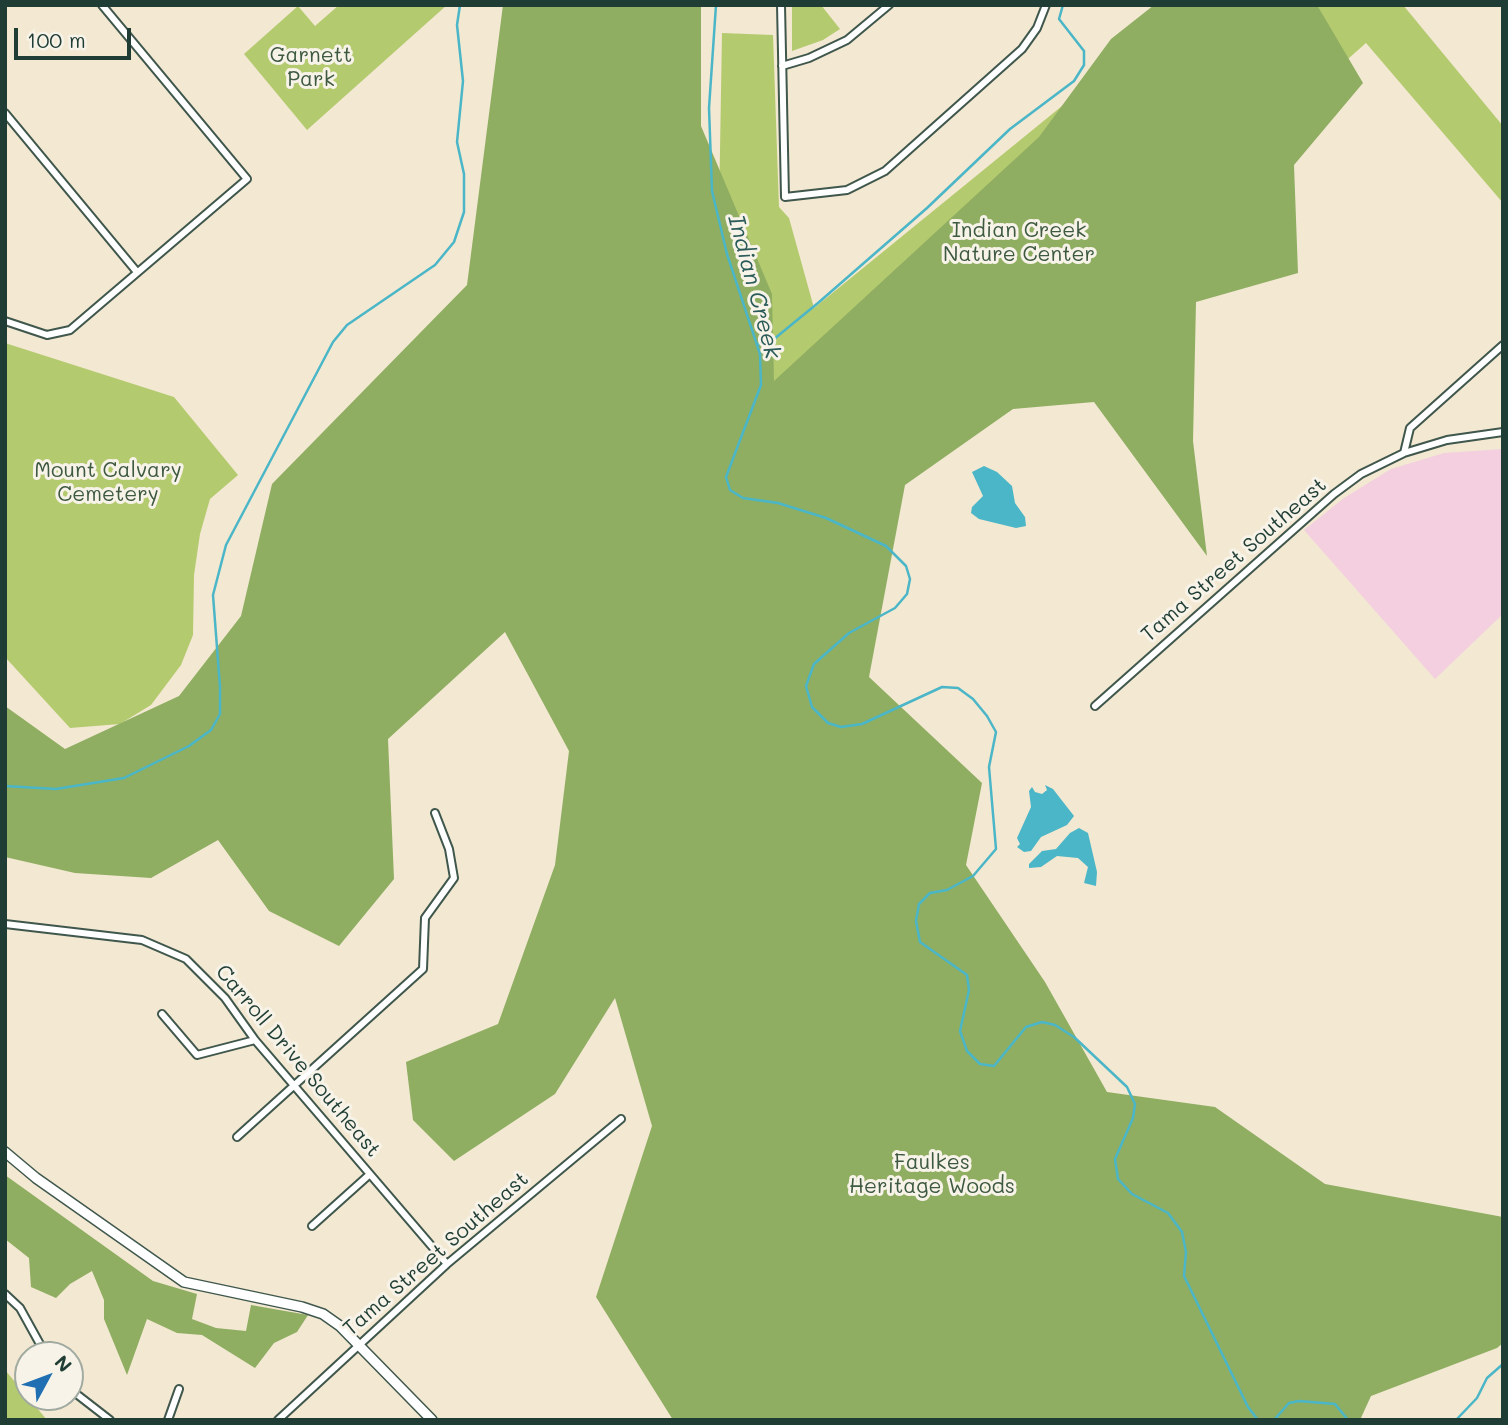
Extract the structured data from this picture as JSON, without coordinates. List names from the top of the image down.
{
  "streets": {
    "street": ["Tama Street Southeast", "Carroll Drive Southeast"]
  },
  "crossings": [
    ["Tama Street Southeast", "Carroll Drive Southeast"]
  ],
  "water": ["Indian Creek"],
  "parks": [
    "Garnett Park",
    "Indian Creek Nature Center",
    "Mount Calvary Cemetery",
    "Faulkes Heritage Woods"
  ],
  "scale_bar": "100 m",
  "north": "top right"
}
